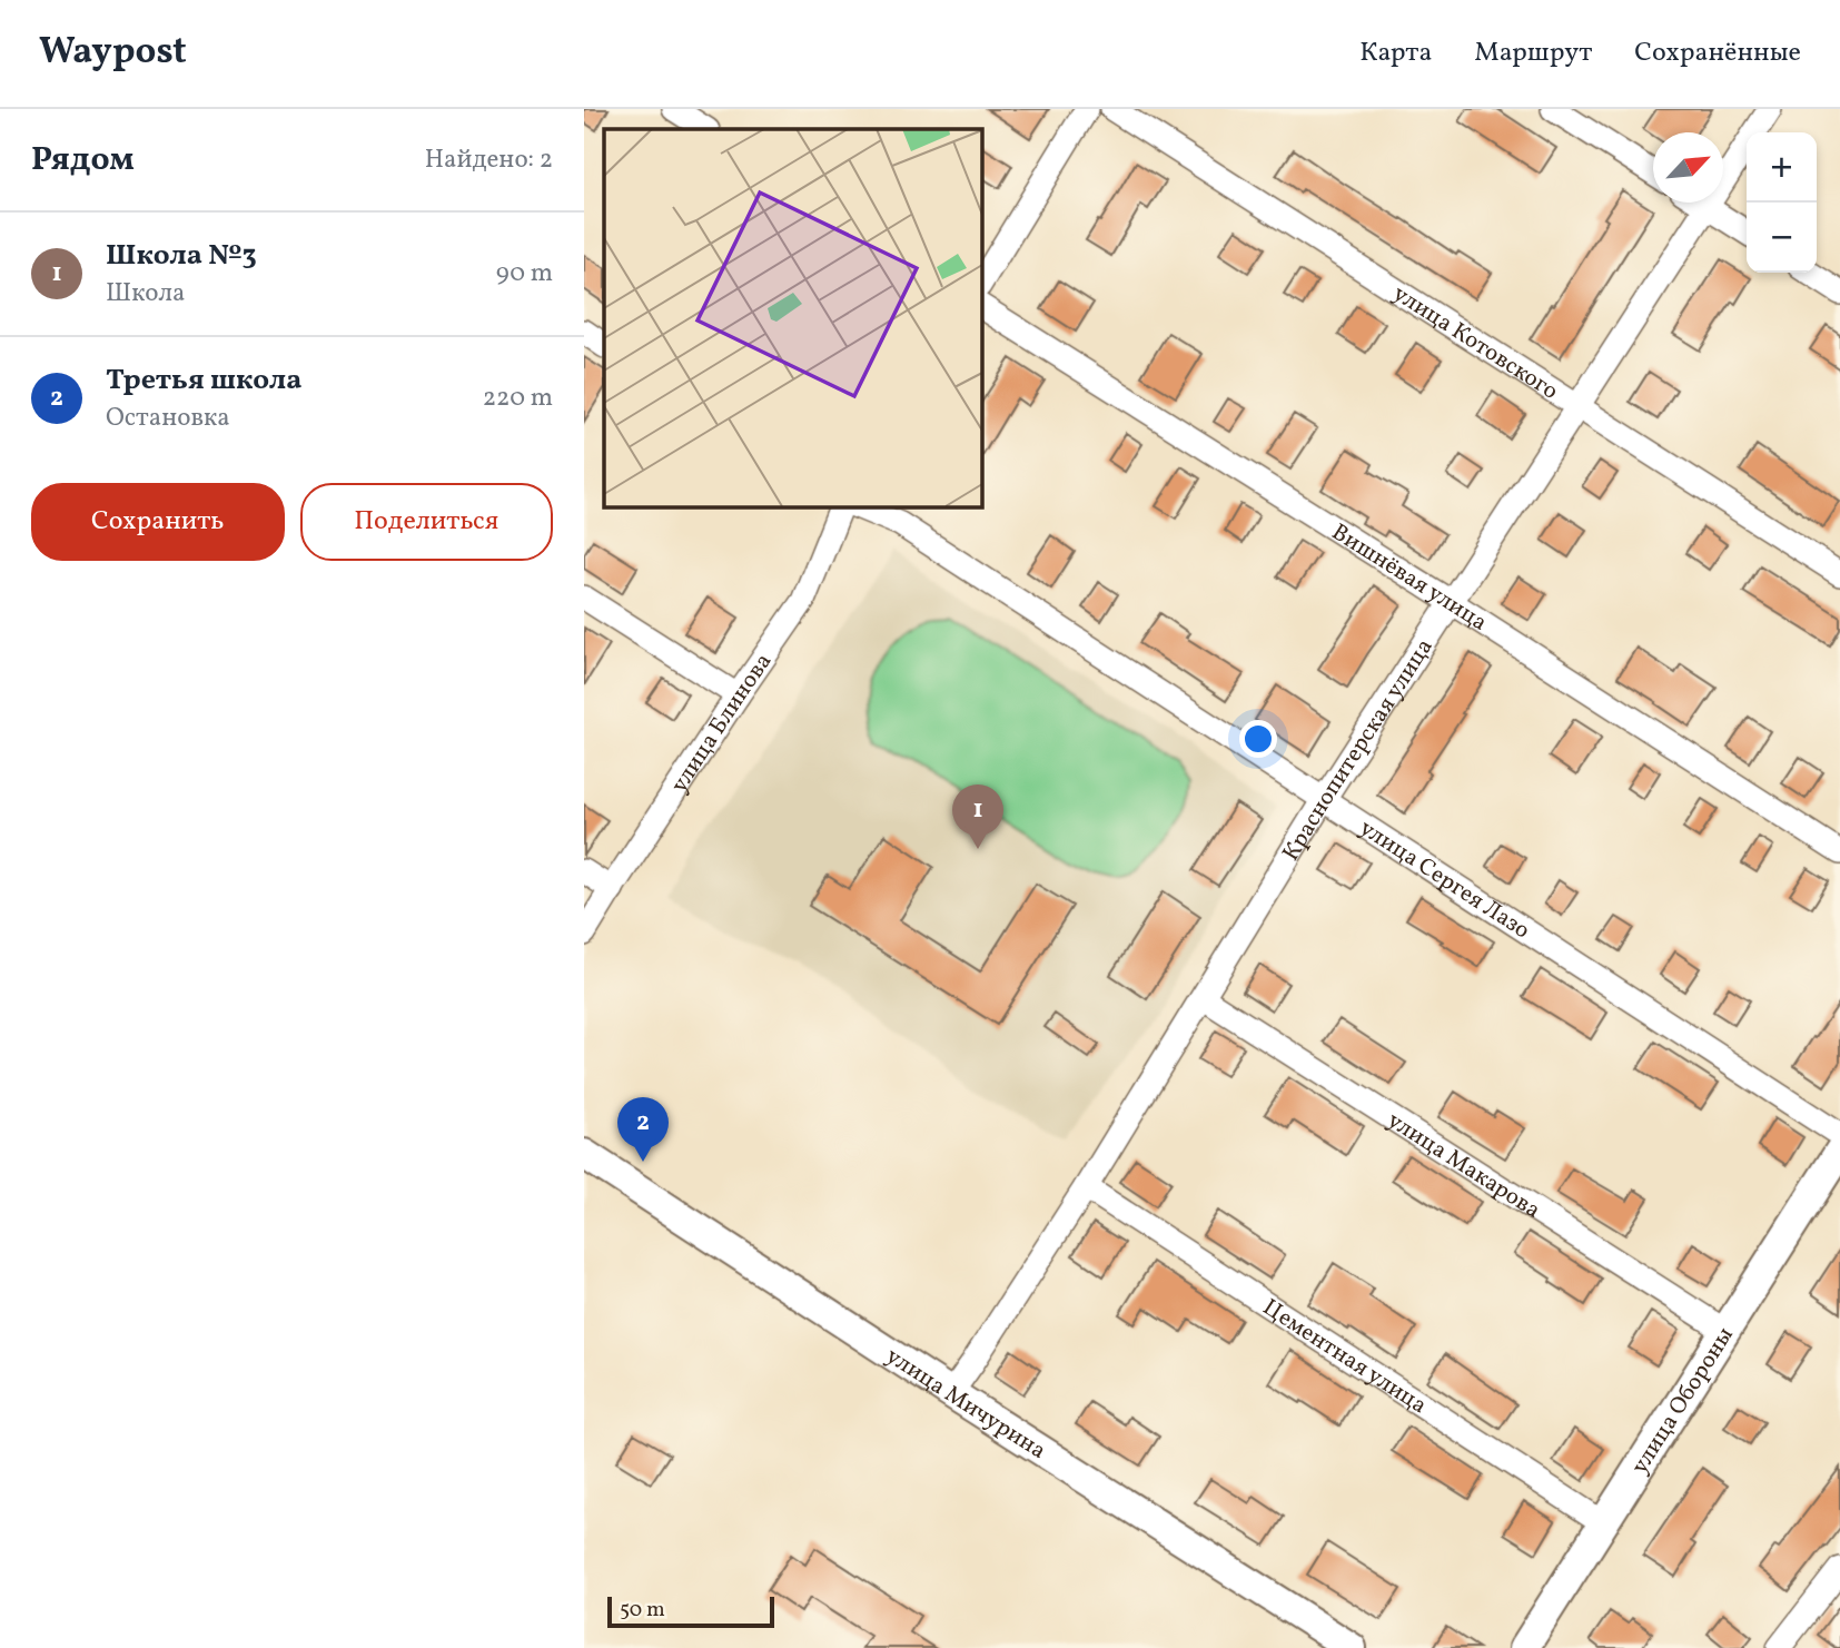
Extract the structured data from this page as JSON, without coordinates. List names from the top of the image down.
{
  "streets": {
    "street": [
      "улица Котовского",
      "Вишнёвая улица",
      "улица Блинова",
      "Краснопитерская улица",
      "улица Сергея Лазо",
      "улица Макарова",
      "Цементная улица",
      "улица Обороны",
      "улица Мичурина"
    ]
  },
  "crossings": [
    ["улица Котовского", "Краснопитерская улица"],
    ["Вишнёвая улица", "Краснопитерская улица"],
    ["Краснопитерская улица", "улица Сергея Лазо"],
    ["Краснопитерская улица", "улица Макарова"],
    ["Краснопитерская улица", "Цементная улица"],
    ["Краснопитерская улица", "улица Мичурина"],
    ["улица Макарова", "улица Обороны"],
    ["Цементная улица", "улица Обороны"]
  ],
  "scale_bar": "50 m",
  "north": "top right",
  "page": {
    "header": "Waypost",
    "nav": ["Карта", "Маршрут", "Сохранённые"],
    "heading": ["Рядом", "Найдено: 2"],
    "map_buttons": ["+", "−"],
    "list": [
      {
        "mark": "1",
        "name": "Школа №3",
        "note": "Школа",
        "value": "90 m"
      },
      {
        "mark": "2",
        "name": "Третья школа",
        "note": "Остановка",
        "value": "220 m"
      }
    ],
    "buttons": ["Сохранить", "Поделиться"],
    "pins": ["1", "2"],
    "scale": "50 m"
  }
}
